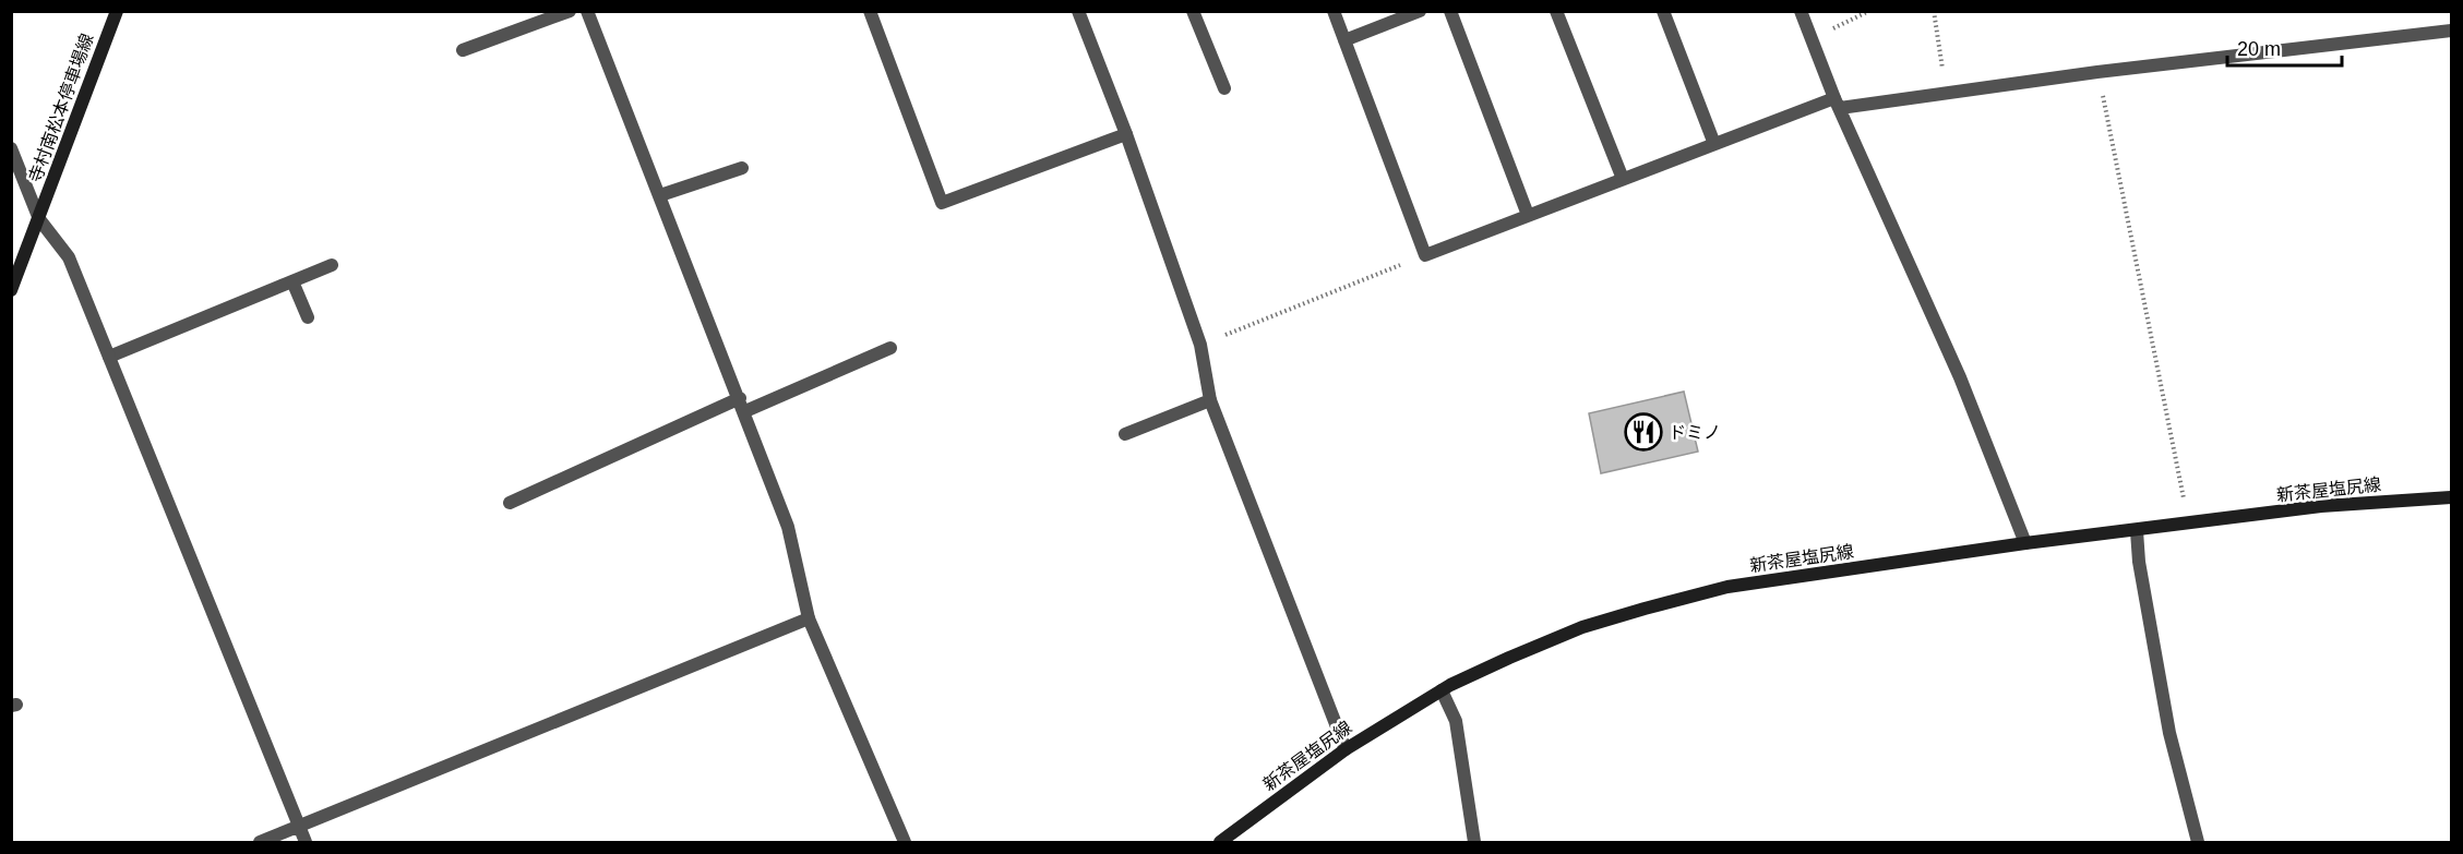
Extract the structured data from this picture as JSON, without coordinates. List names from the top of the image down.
{
  "streets": {
    "main road": ["寺村南松本停車場線", "新茶屋塩尻線"]
  },
  "places": {
    "restaurant": ["ドミノ"]
  },
  "scale_bar": "20 m"
}
